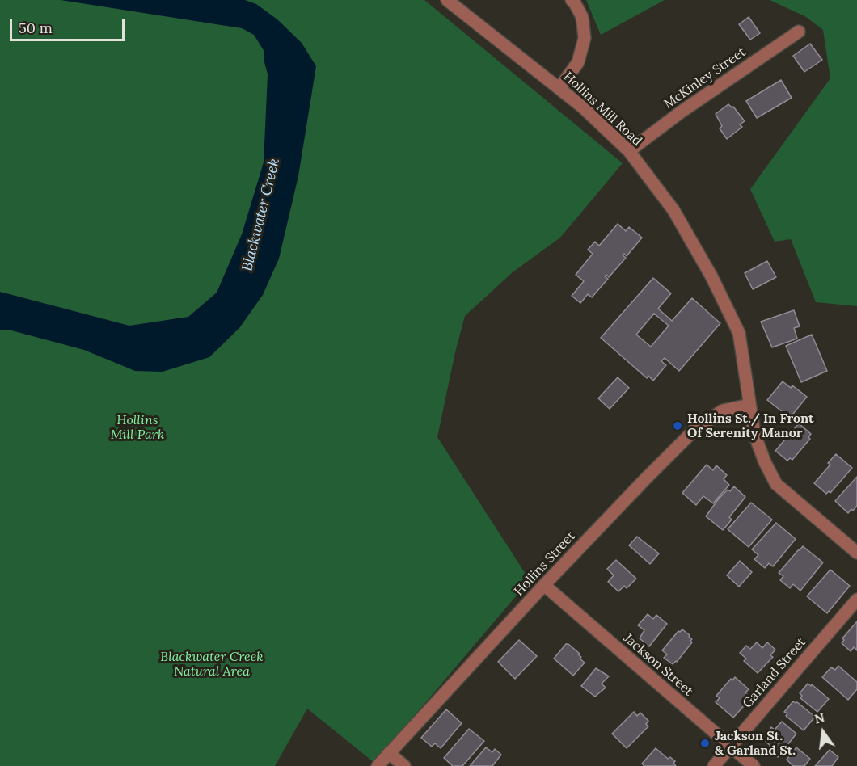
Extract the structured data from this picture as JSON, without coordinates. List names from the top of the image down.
{
  "streets": {
    "street": [
      "McKinley Street",
      "Hollins Mill Road",
      "Hollins Street",
      "Jackson Street",
      "Garland Street"
    ]
  },
  "crossings": [
    ["McKinley Street", "Hollins Mill Road"],
    ["Hollins Mill Road", "Hollins Street"],
    ["Hollins Street", "Jackson Street"],
    ["Jackson Street", "Garland Street"]
  ],
  "water": ["Blackwater Creek"],
  "parks": ["Hollins Mill Park", "Blackwater Creek Natural Area"],
  "places": ["Hollins St./ In Front Of Serenity Manor", "Jackson St. & Garland St."],
  "scale_bar": "50 m",
  "north": "top"
}
